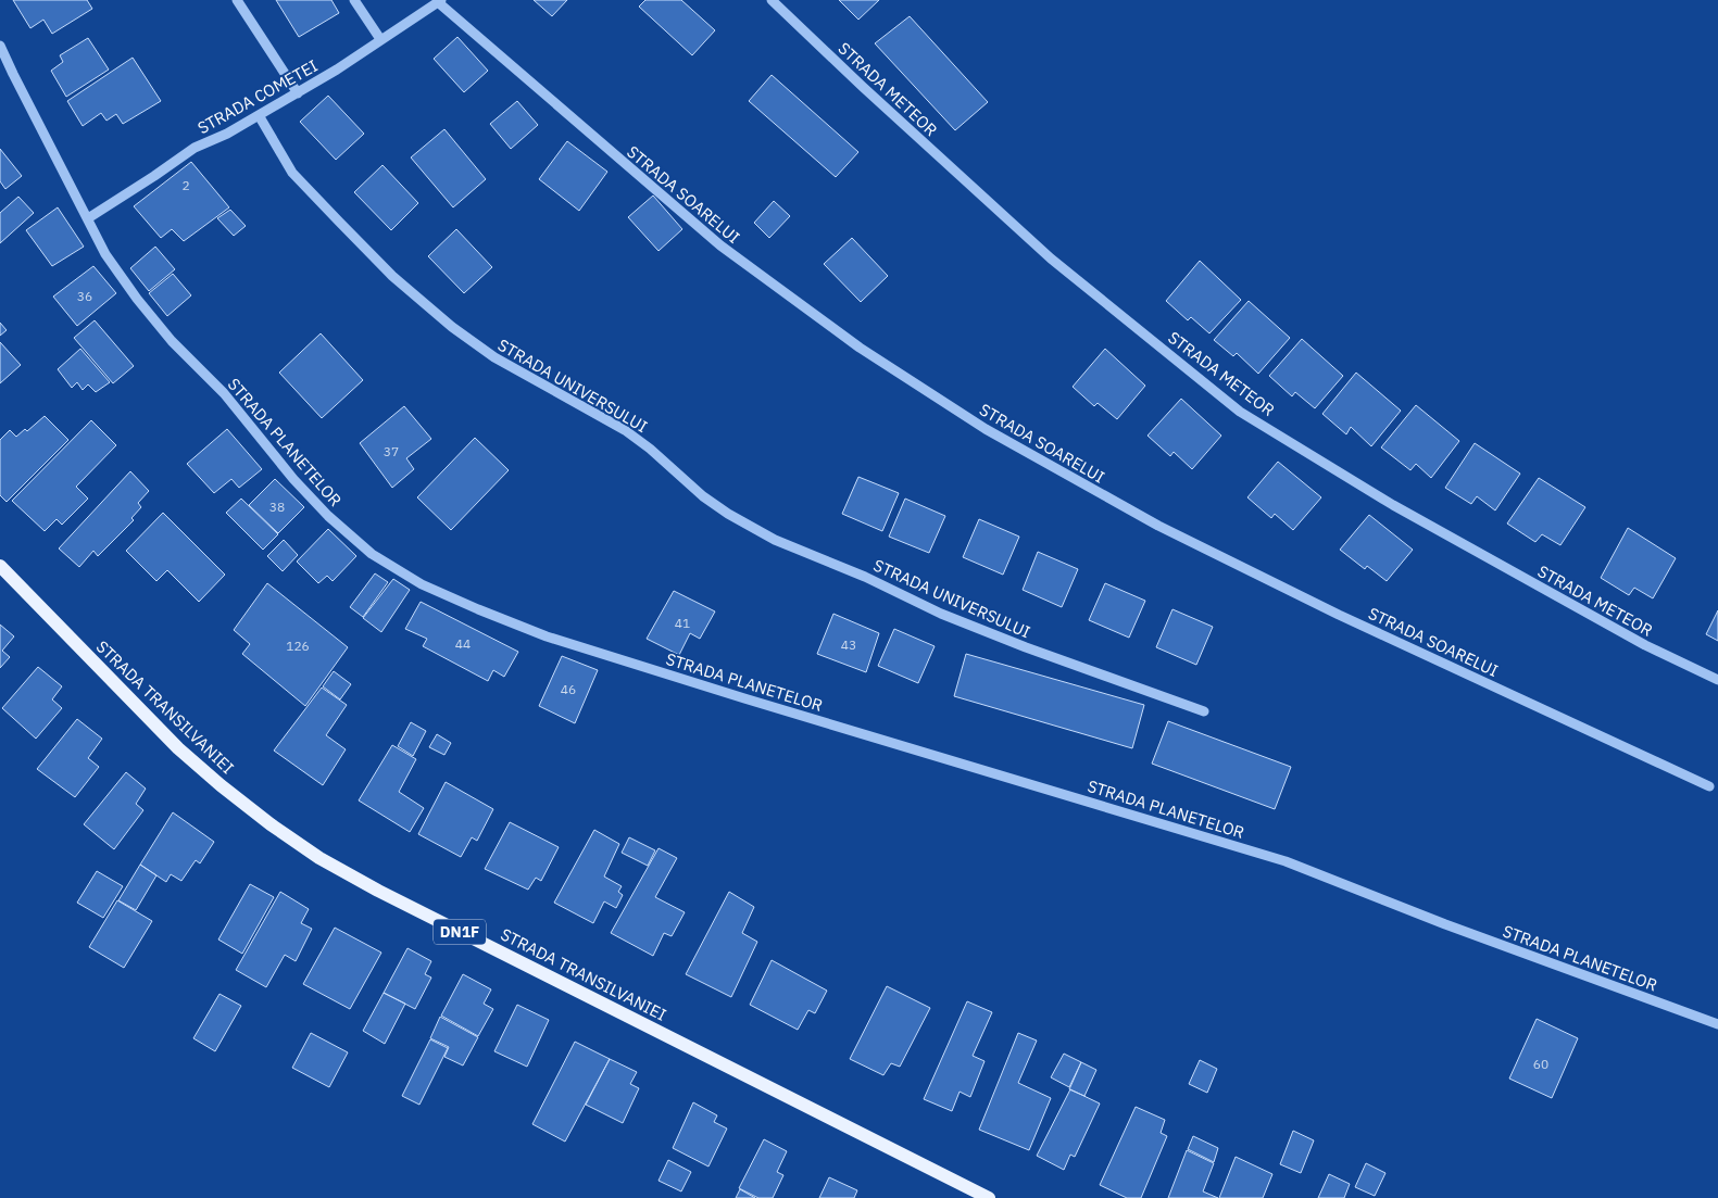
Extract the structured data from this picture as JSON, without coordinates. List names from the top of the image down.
{
  "streets": {
    "main road": ["STRADA TRANSILVANIEI", "DN1F"],
    "street": [
      "STRADA METEOR",
      "STRADA COMETEI",
      "STRADA SOARELUI",
      "STRADA UNIVERSULUI",
      "STRADA PLANETELOR"
    ]
  },
  "crossings": [
    ["STRADA COMETEI", "STRADA SOARELUI"],
    ["STRADA COMETEI", "STRADA UNIVERSULUI"],
    ["STRADA COMETEI", "STRADA PLANETELOR"]
  ],
  "house_numbers": [
    "2",
    "36",
    "37",
    "38",
    "41",
    "44",
    "43",
    "126",
    "46",
    "60"
  ]
}
